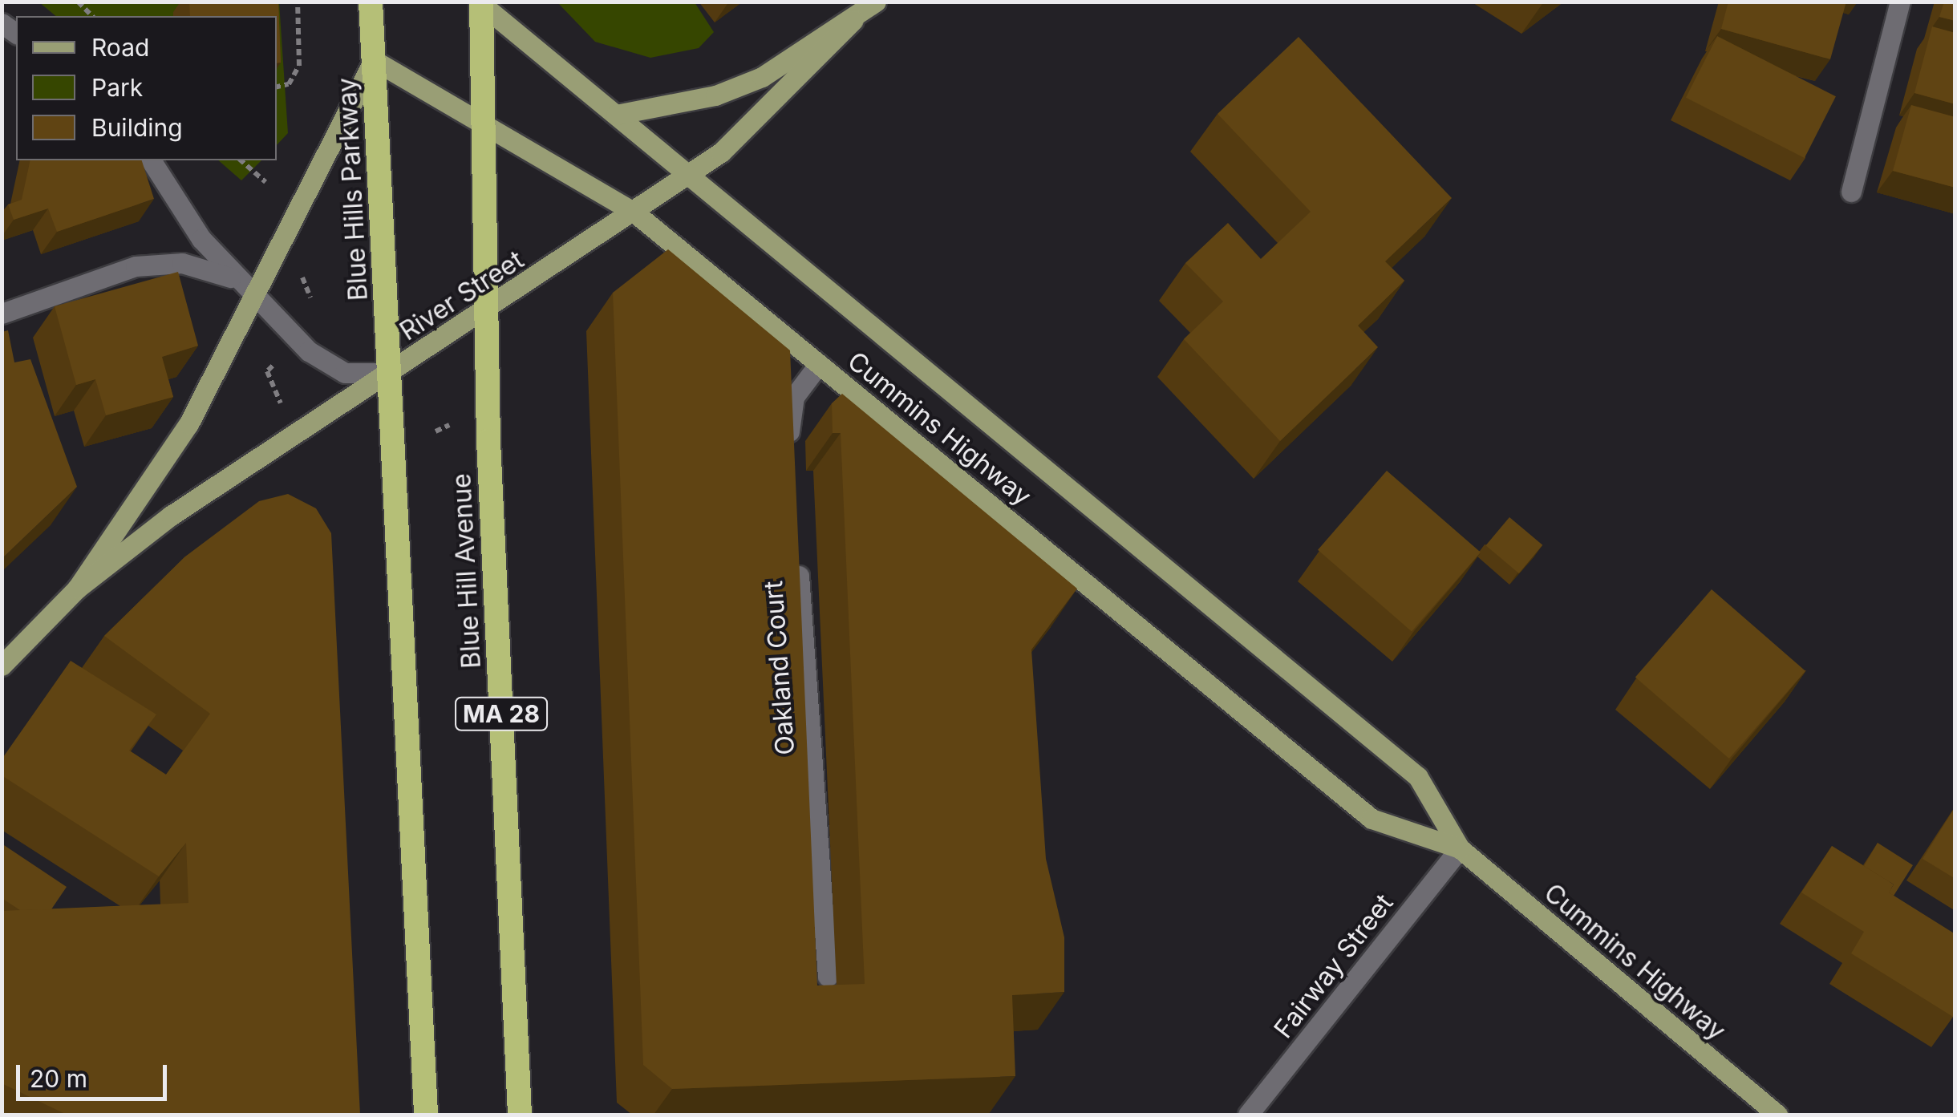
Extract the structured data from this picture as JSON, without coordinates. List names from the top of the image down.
{
  "streets": {
    "highway": ["Blue Hills Parkway", "Blue Hill Avenue", "MA 28"],
    "main road": ["River Street", "Cummins Highway"],
    "street": ["Oakland Court", "Fairway Street"]
  },
  "crossings": [
    ["Blue Hills Parkway", "River Street"],
    ["Blue Hills Parkway", "Cummins Highway"],
    ["River Street", "Cummins Highway"],
    ["River Street", "Blue Hill Avenue"],
    ["River Street", "MA 28"],
    ["Cummins Highway", "MA 28"],
    ["Cummins Highway", "Fairway Street"],
    ["Blue Hill Avenue", "MA 28"]
  ],
  "legend": ["Road", "Park", "Building"],
  "scale_bar": "20 m"
}
